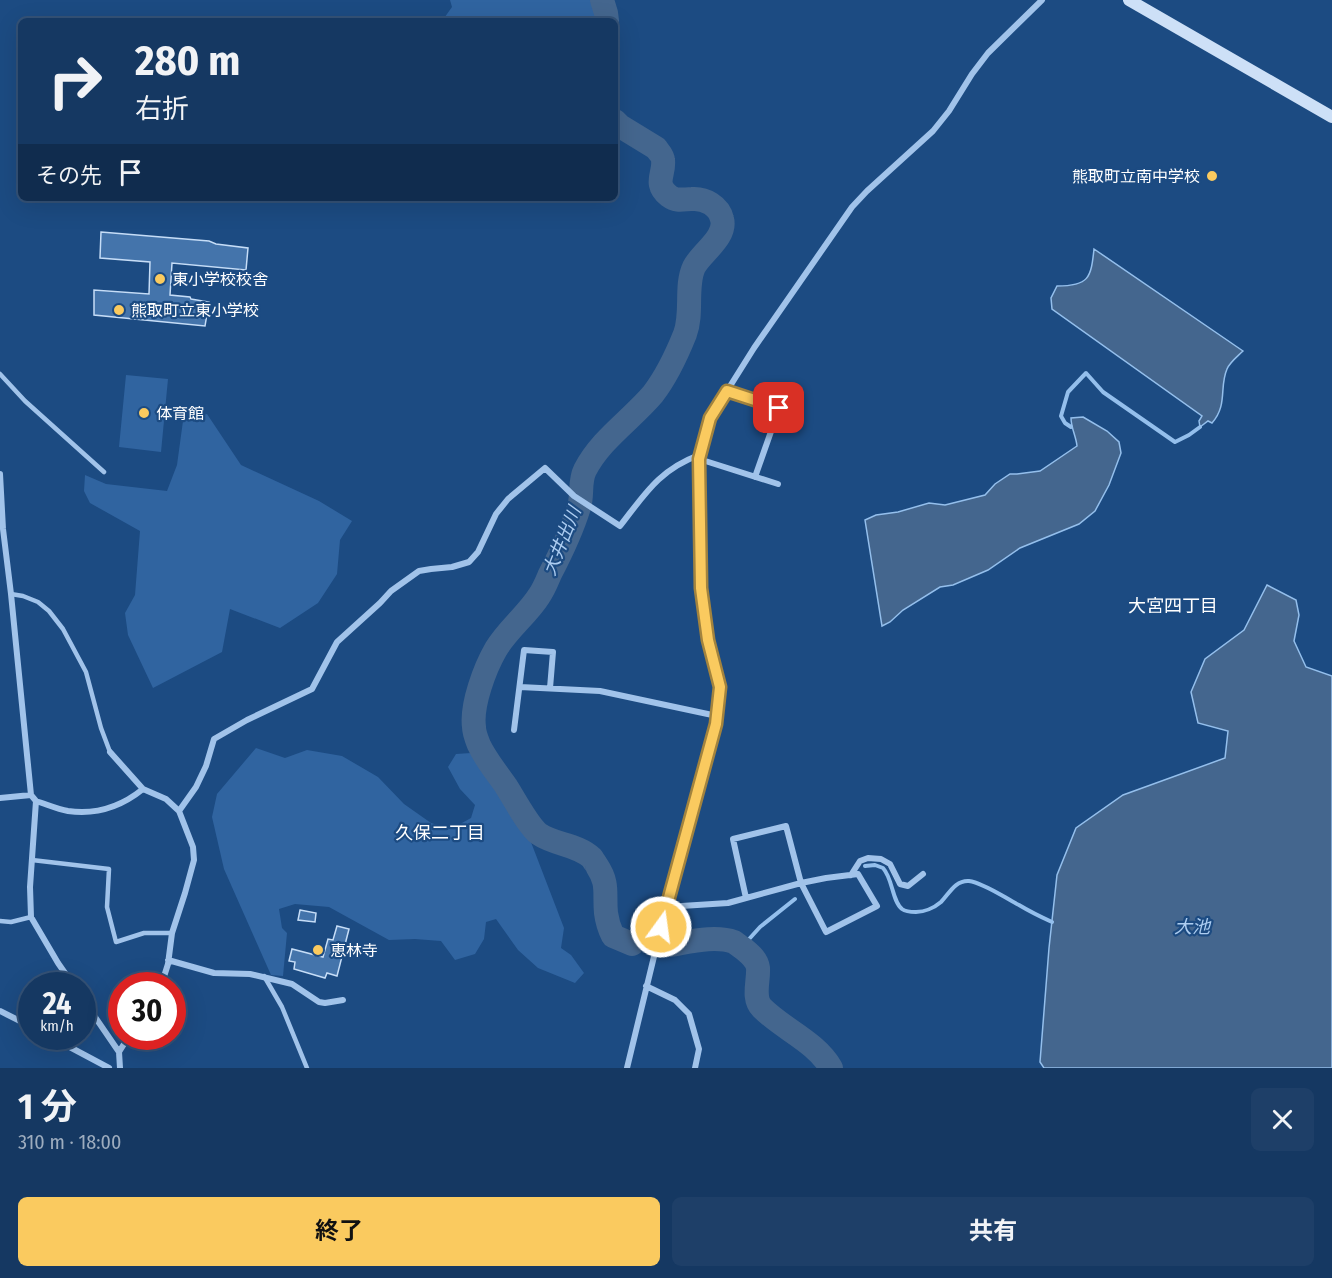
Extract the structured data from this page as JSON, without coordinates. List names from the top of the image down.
{
  "districts": ["大宮四丁目", "久保二丁目"],
  "water": ["大井出川", "大池"],
  "places": [
    "熊取町立南中学校",
    "東小学校校舎",
    "熊取町立東小学校",
    "体育館",
    "恵林寺"
  ],
  "page": {
    "turn": ["280 m", "右折"],
    "then": "その先",
    "speed": "24 km/h",
    "limit": "30",
    "heading": ["1 分", "310 m · 18:00"],
    "buttons": ["終了", "共有"]
  }
}
